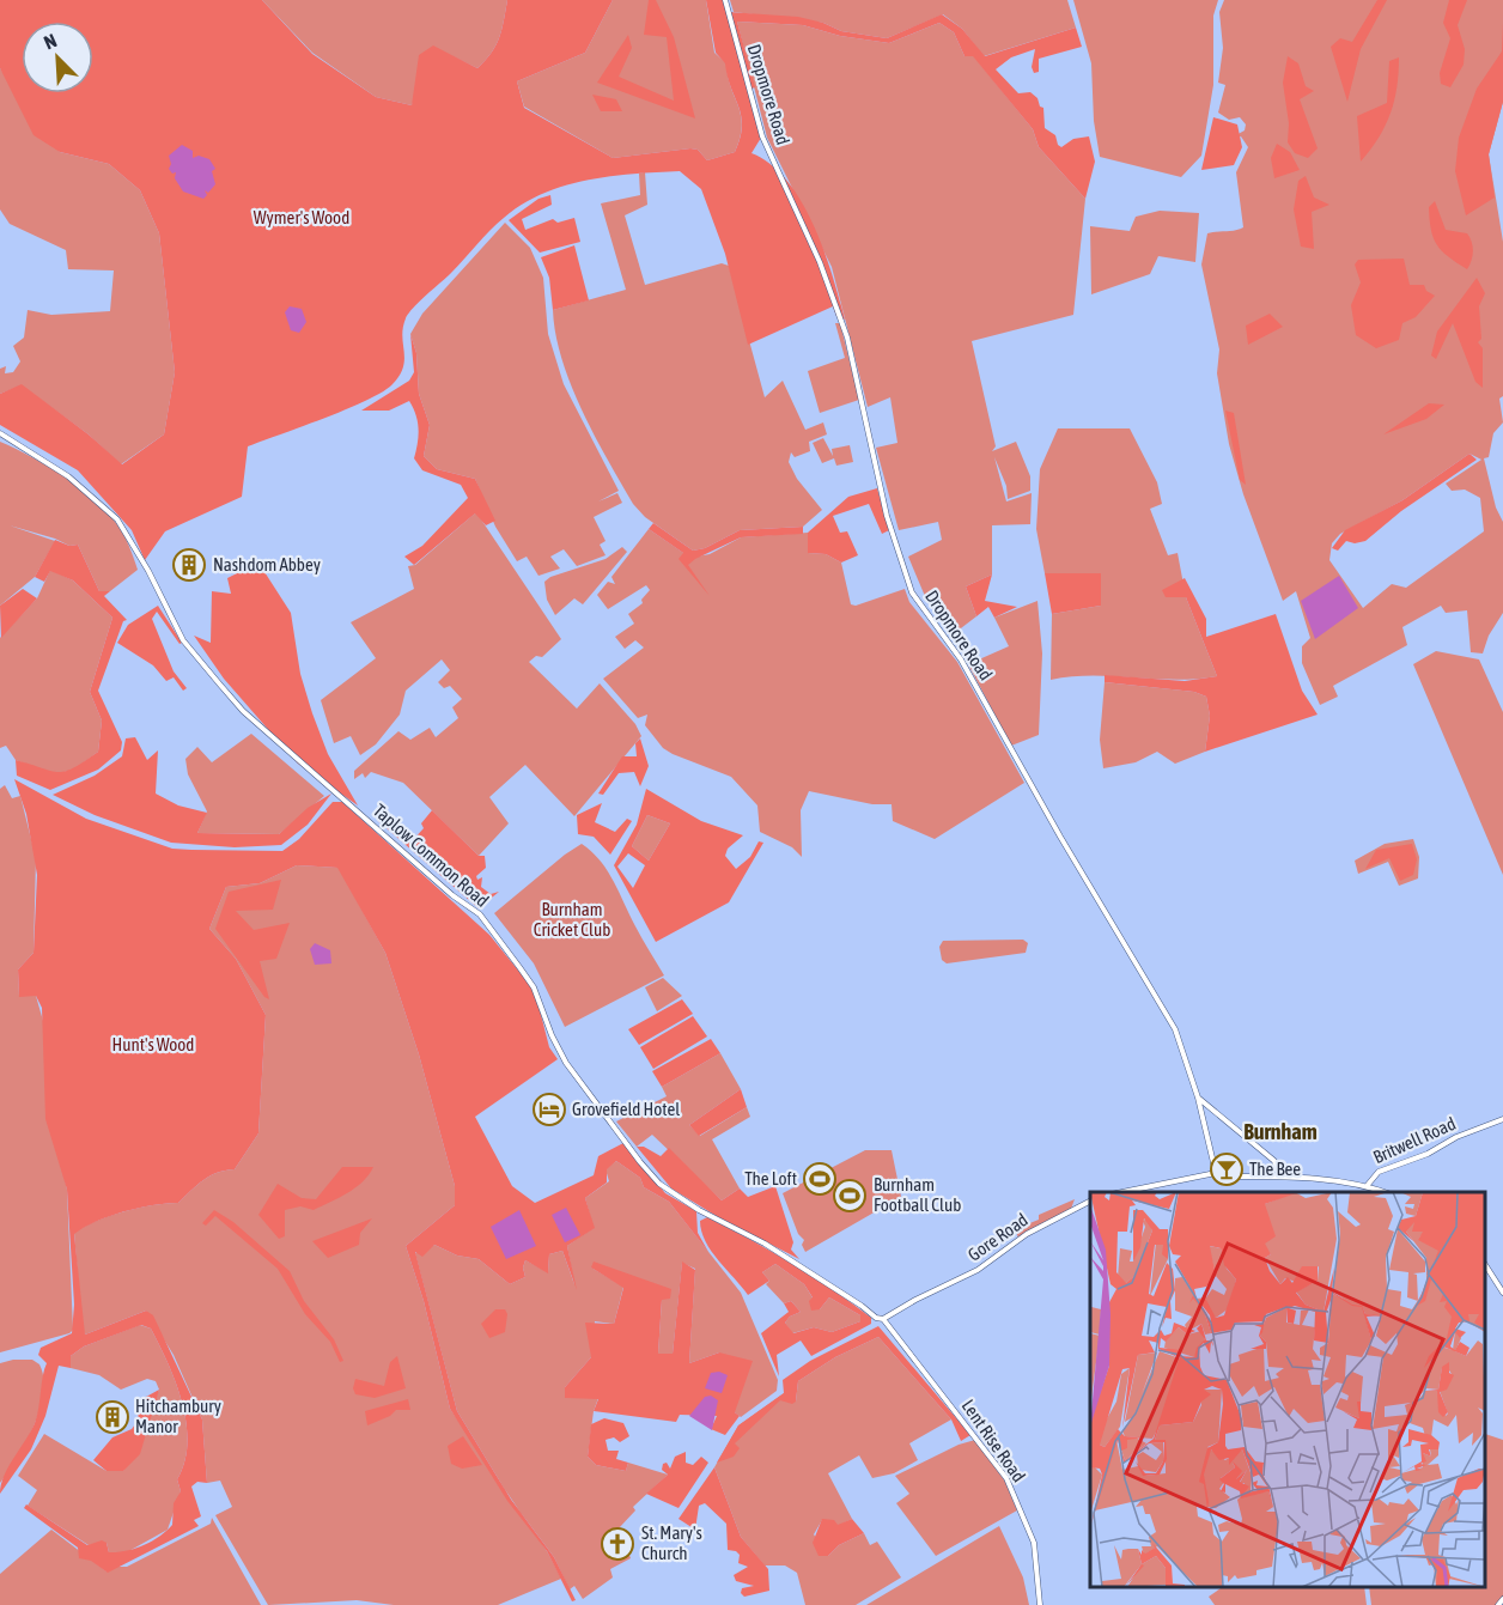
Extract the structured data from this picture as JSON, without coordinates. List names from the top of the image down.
{
  "streets": {
    "street": [
      "Dropmore Road",
      "Taplow Common Road",
      "Britwell Road",
      "Gore Road",
      "Lent Rise Road"
    ]
  },
  "crossings": [
    ["Dropmore Road", "Britwell Road"],
    ["Taplow Common Road", "Gore Road"],
    ["Taplow Common Road", "Lent Rise Road"],
    ["Gore Road", "Lent Rise Road"]
  ],
  "districts": ["Burnham"],
  "parks": ["Wymer's Wood", "Burnham Cricket Club", "Hunt's Wood"],
  "places": {
    "building": ["Nashdom Abbey", "Hitchambury Manor"],
    "hotel": ["Grovefield Hotel"],
    "bar": ["The Bee"],
    "sports": ["The Loft", "Burnham Football Club"],
    "church": ["St. Mary's Church"]
  },
  "north": "top left"
}
